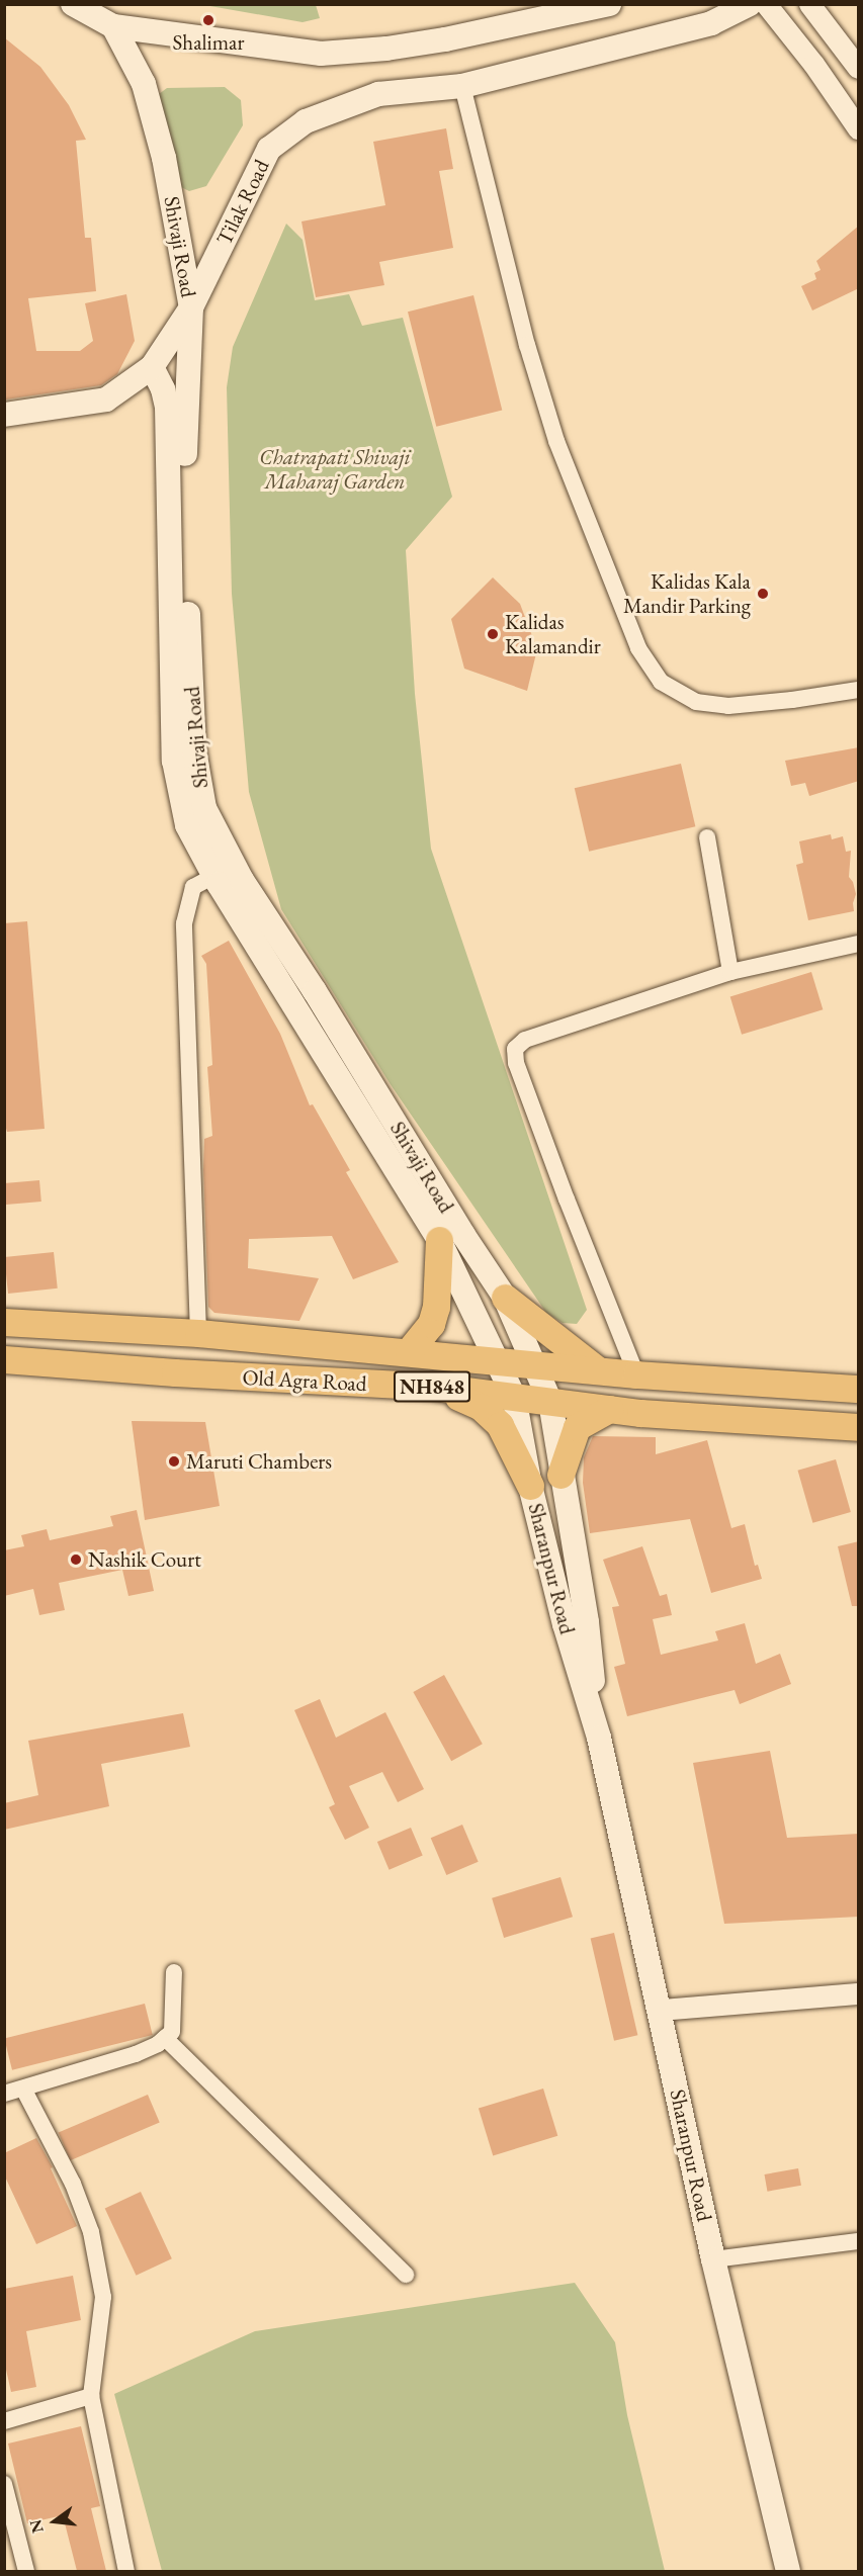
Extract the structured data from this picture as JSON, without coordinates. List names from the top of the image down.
{
  "streets": {
    "highway": ["Old Agra Road", "NH848"],
    "main road": ["Tilak Road", "Shivaji Road", "Sharanpur Road"]
  },
  "crossings": [
    ["Tilak Road", "Shivaji Road"],
    ["Shivaji Road", "Old Agra Road"],
    ["Shivaji Road", "Sharanpur Road"],
    ["Old Agra Road", "Sharanpur Road"]
  ],
  "parks": ["Chatrapati Shivaji Maharaj Garden"],
  "places": [
    "Shalimar",
    "Kalidas Kala Mandir Parking",
    "Kalidas Kalamandir",
    "Maruti Chambers",
    "Nashik Court"
  ],
  "north": "left"
}
